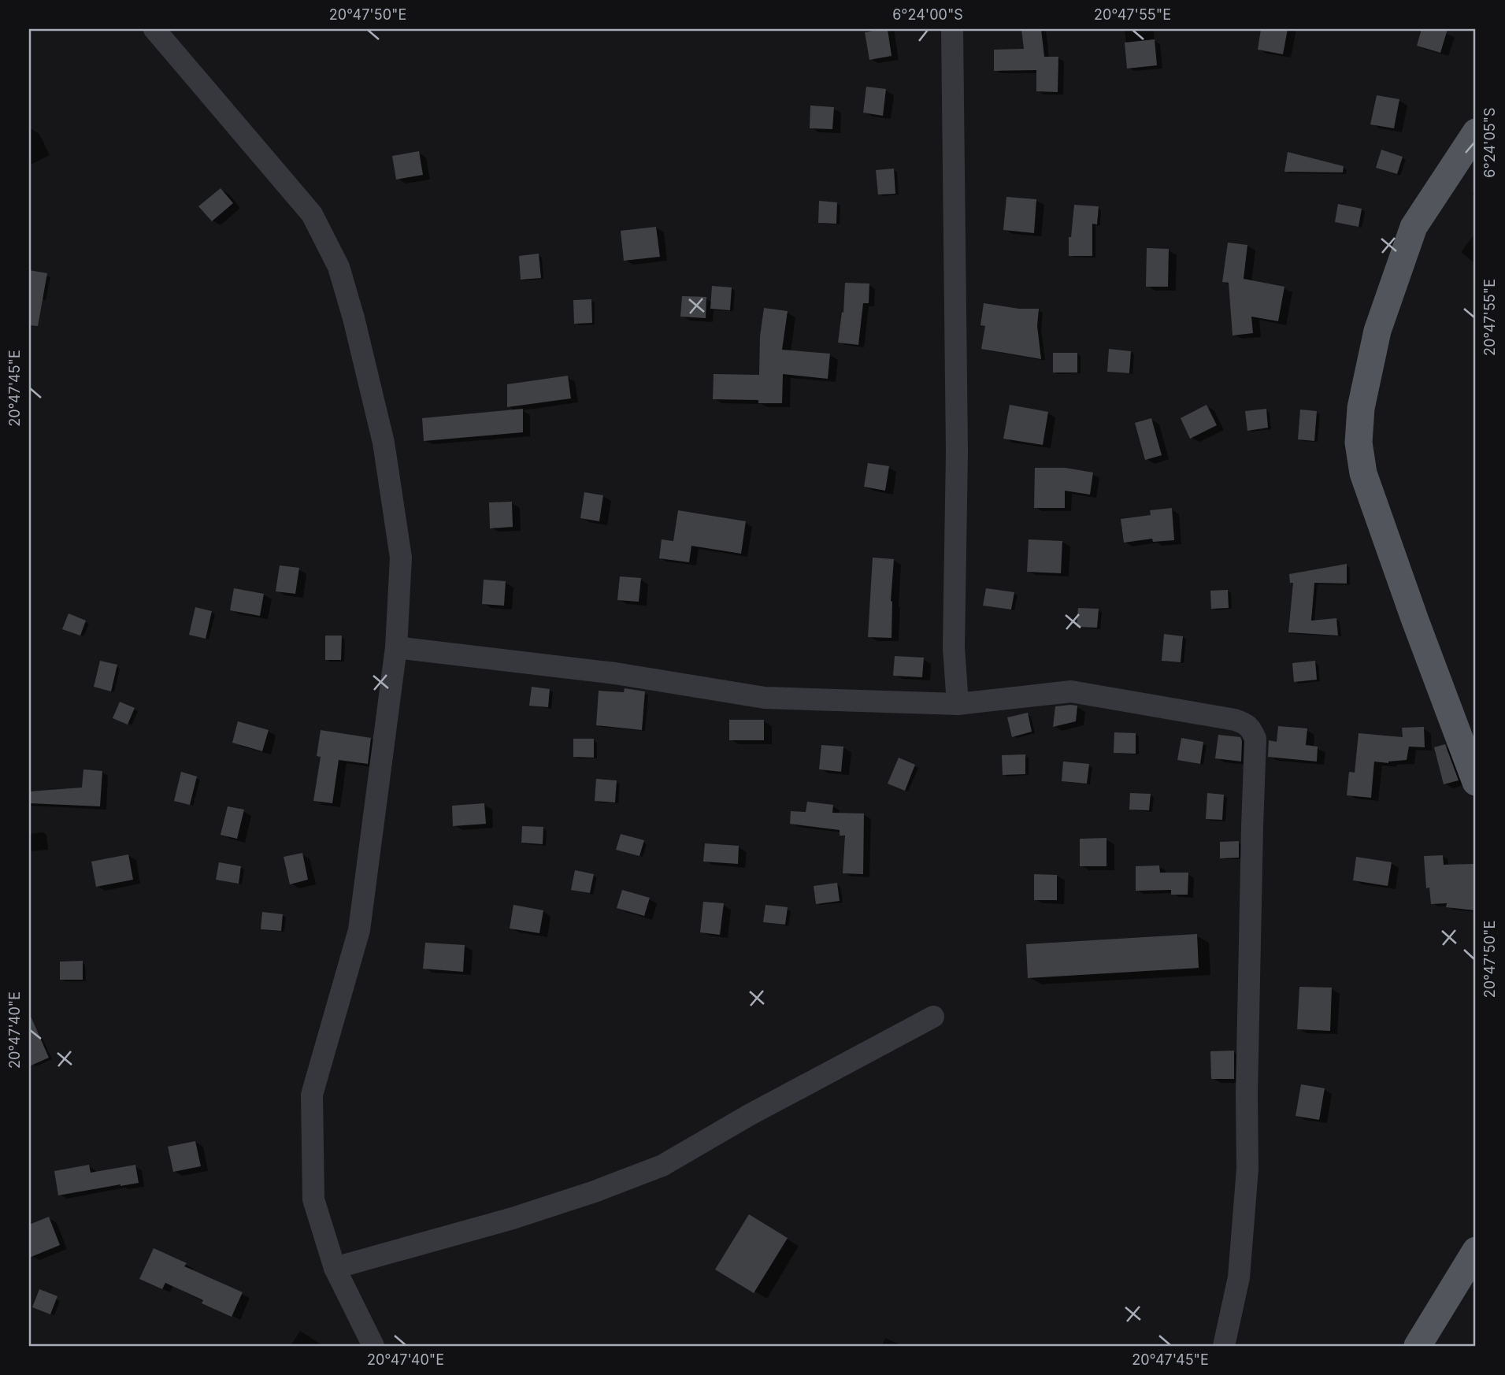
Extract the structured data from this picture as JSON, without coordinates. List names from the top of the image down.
{
  "coordinates": [
    "20°47'50\"E",
    "6°24'00\"S",
    "20°47'55\"E",
    "6°24'05\"S",
    "20°47'45\"E",
    "20°47'40\"E"
  ]
}
